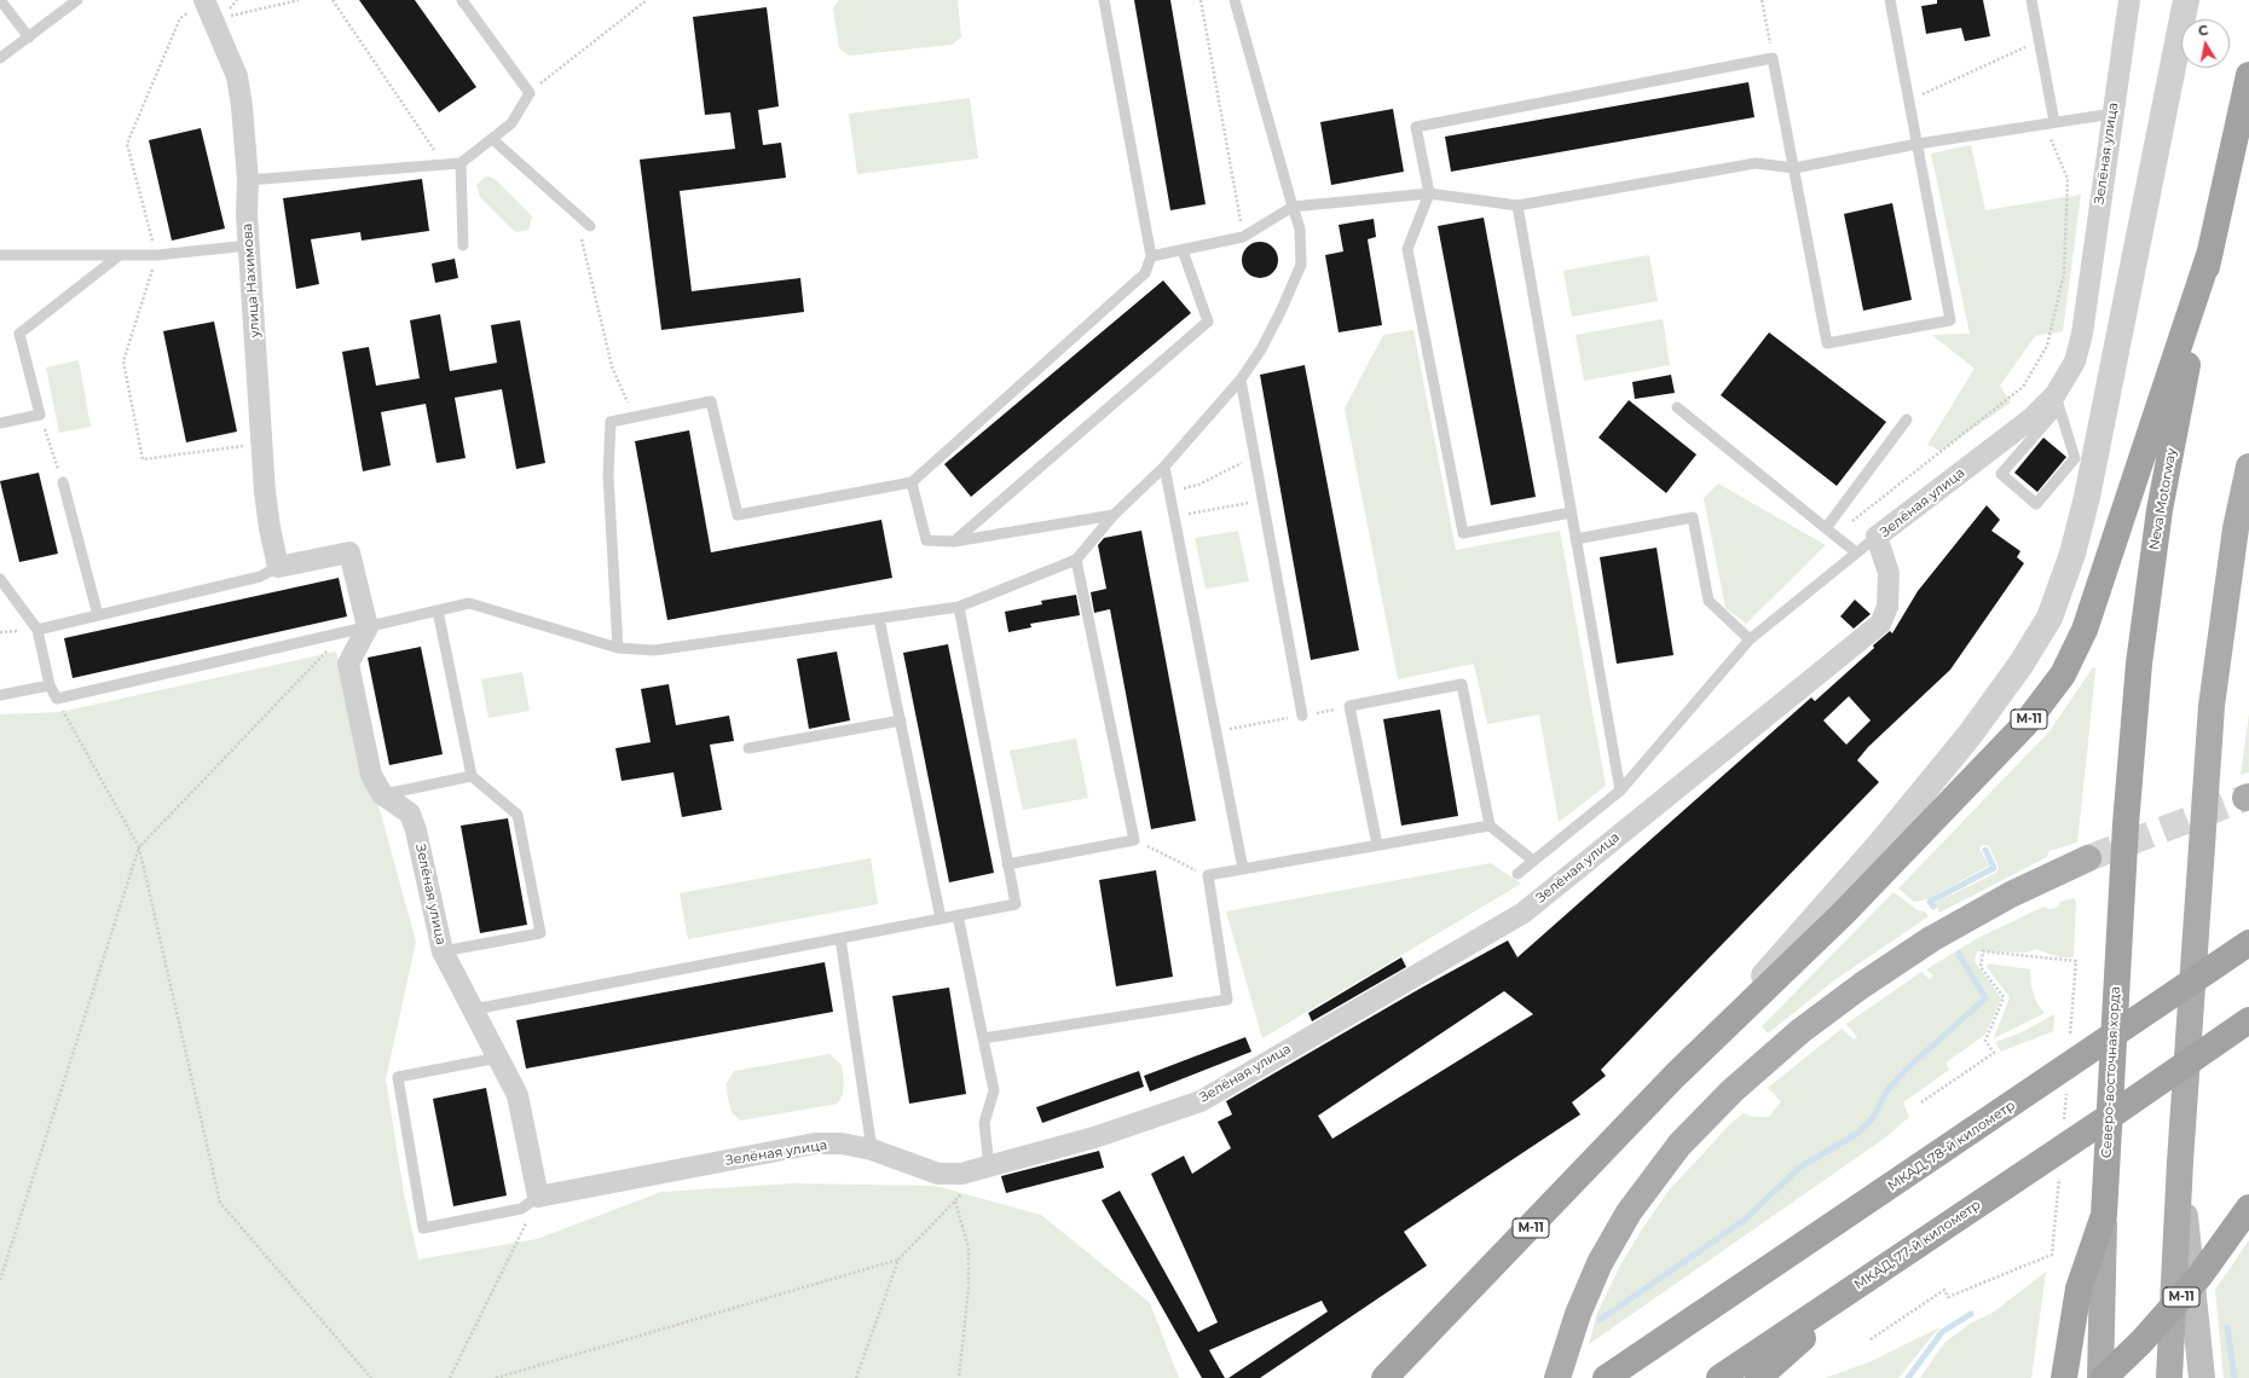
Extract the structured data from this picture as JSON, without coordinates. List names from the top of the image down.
{
  "streets": {
    "highway": [
      "Neva Motorway",
      "М-11",
      "Северо-восточная хорда",
      "МКАД, 78-й километр",
      "МКАД, 77-й километр"
    ],
    "street": ["Зелёная улица", "улица Нахимова"]
  },
  "crossings": [
    ["Neva Motorway", "М-11"],
    ["Neva Motorway", "Северо-восточная хорда"],
    ["М-11", "Северо-восточная хорда"]
  ],
  "north": "top"
}
